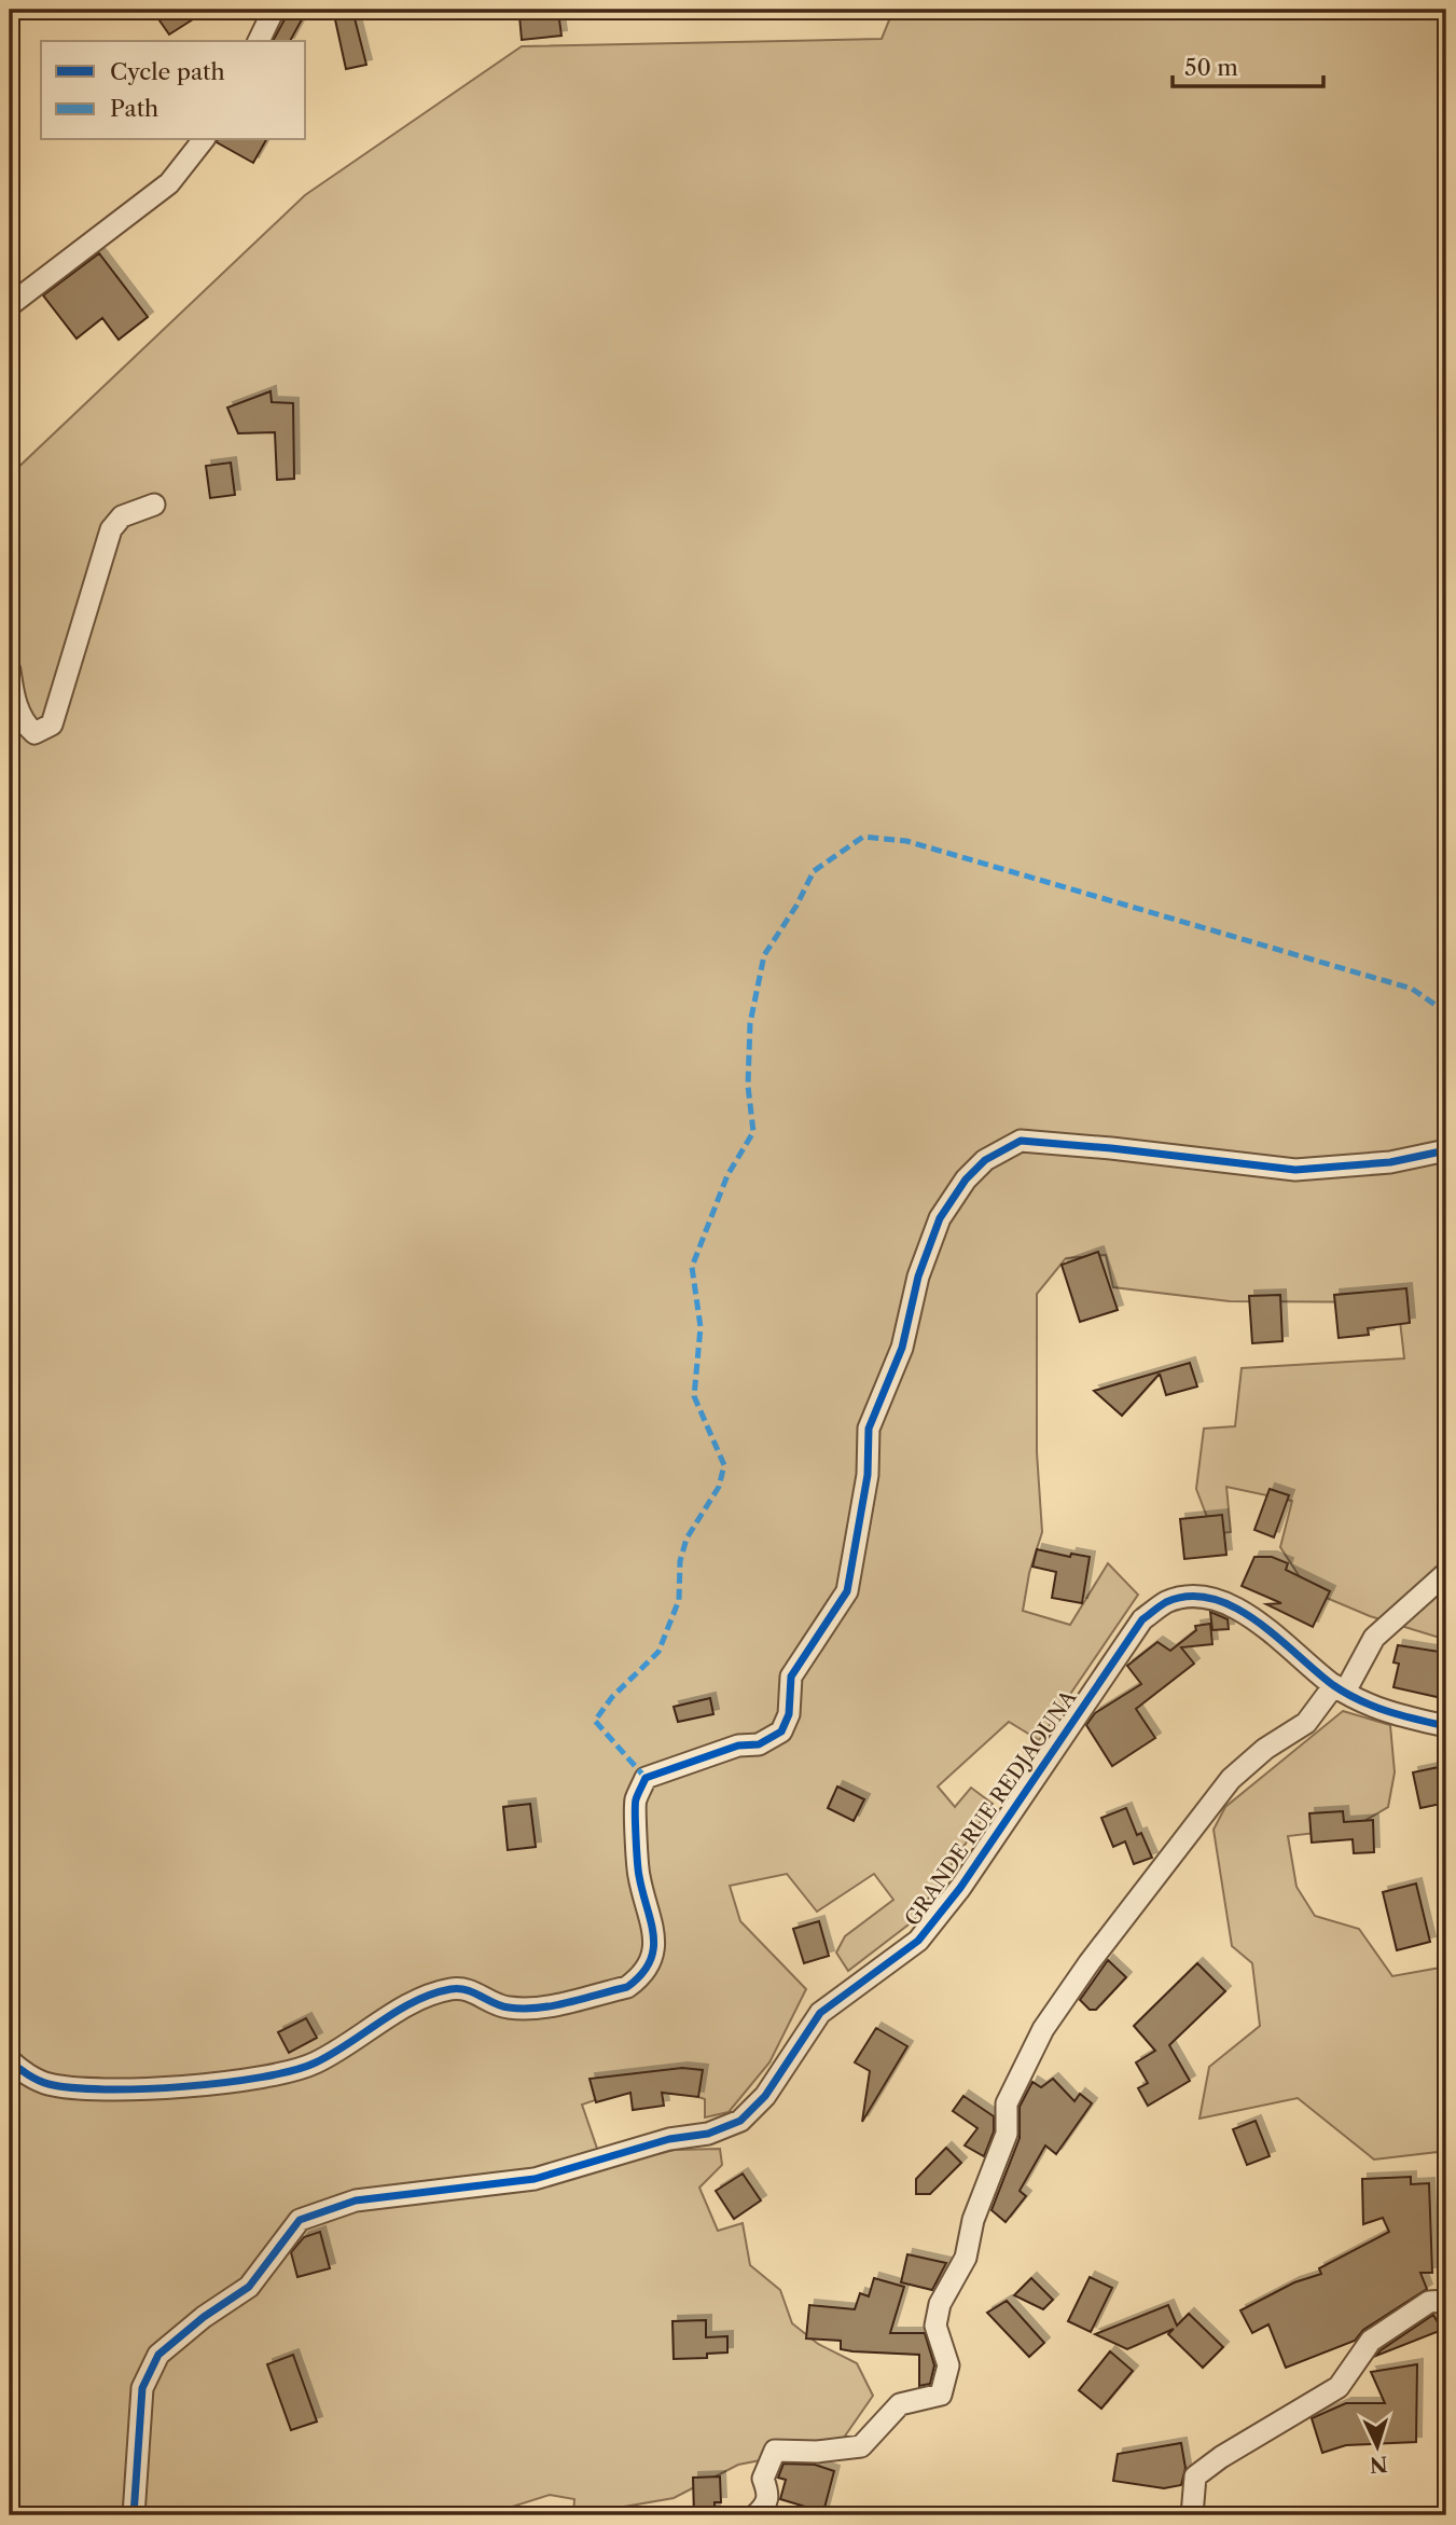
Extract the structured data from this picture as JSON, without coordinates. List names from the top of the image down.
{
  "streets": {
    "street": ["GRANDE RUE REDJAOUNA"]
  },
  "legend": ["Cycle path", "Path"],
  "scale_bar": "50 m",
  "north": "bottom"
}
